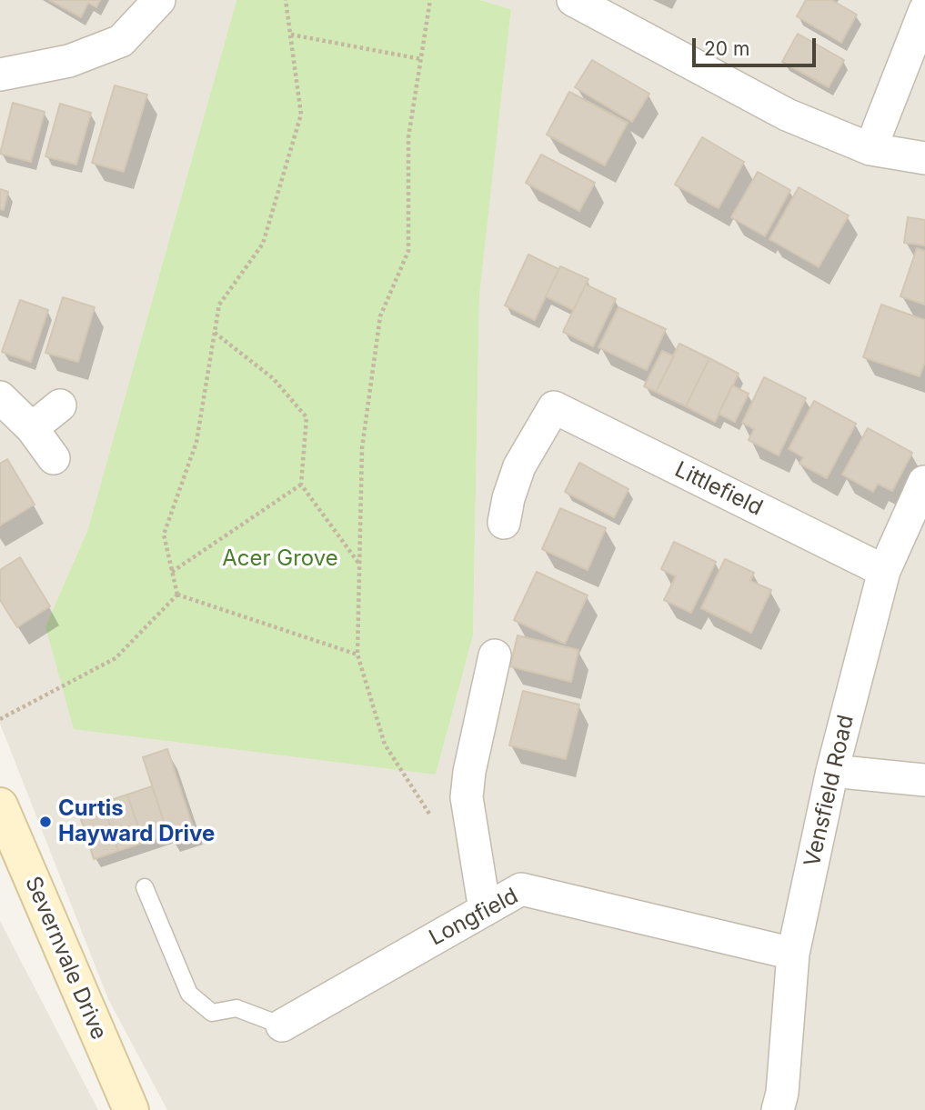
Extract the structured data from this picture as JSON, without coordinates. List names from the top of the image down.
{
  "streets": {
    "street": [
      "Littlefield",
      "Vensfield Road",
      "Longfield",
      "Severnvale Drive"
    ]
  },
  "crossings": [
    ["Littlefield", "Vensfield Road"],
    ["Vensfield Road", "Longfield"]
  ],
  "parks": ["Acer Grove"],
  "places": ["Curtis Hayward Drive"],
  "scale_bar": "20 m"
}
